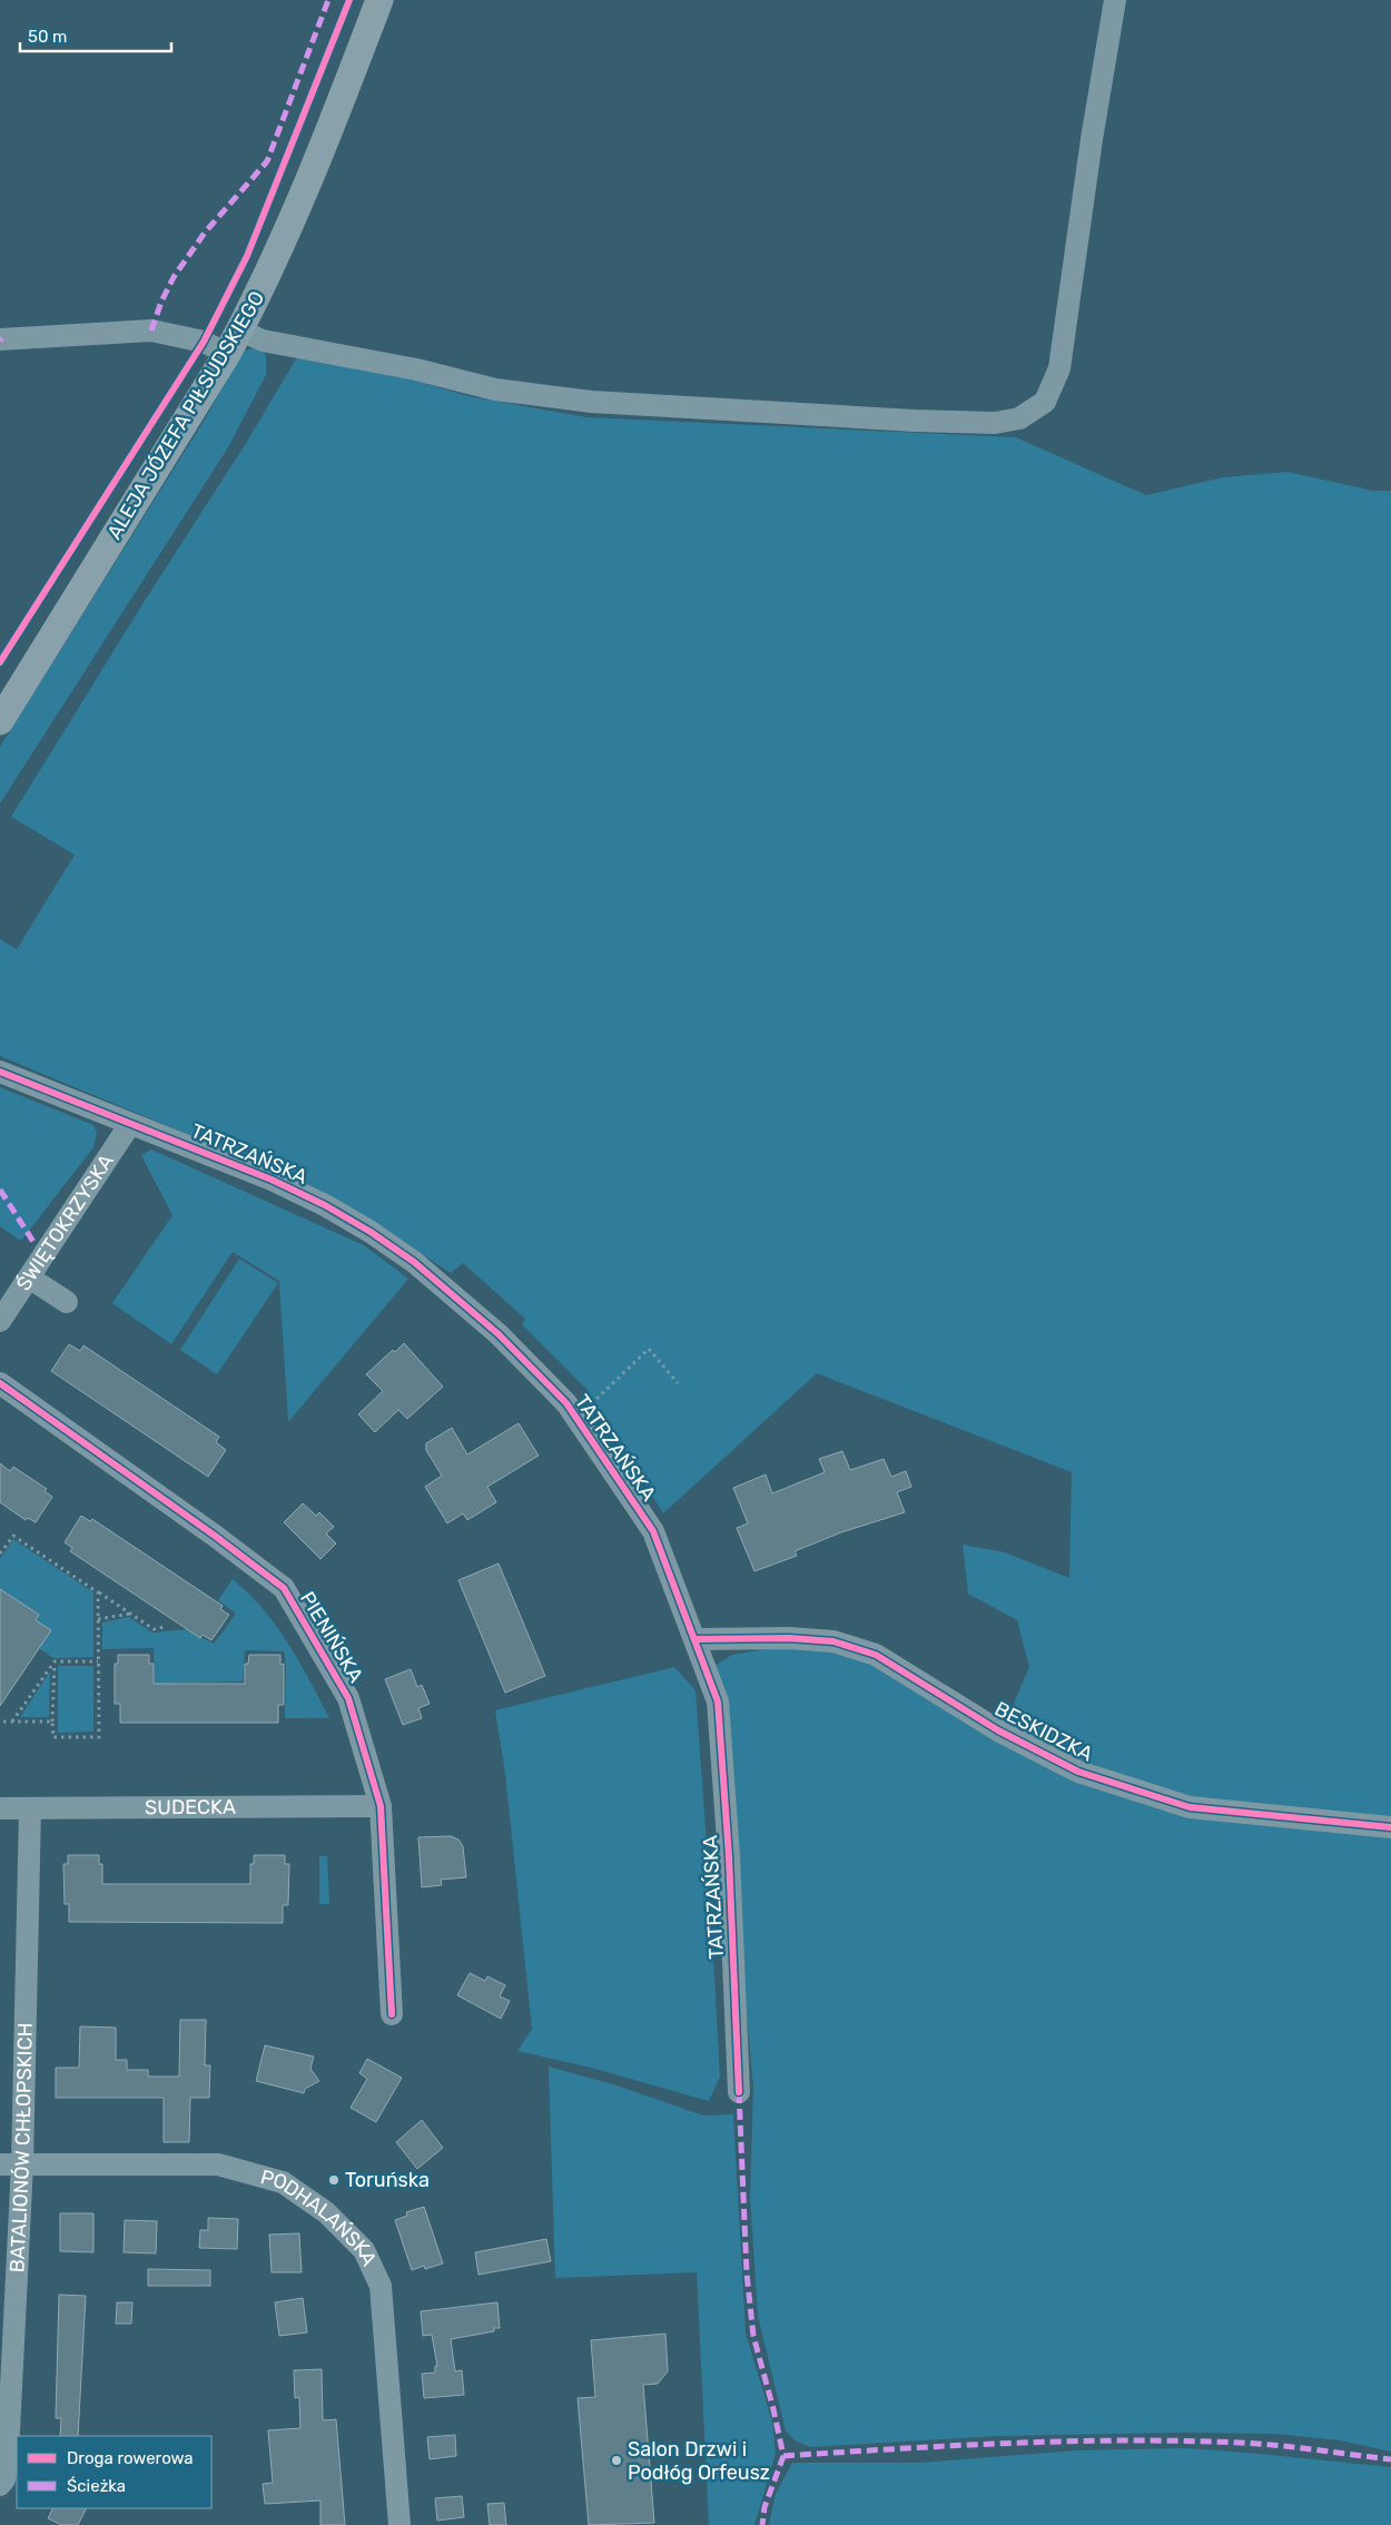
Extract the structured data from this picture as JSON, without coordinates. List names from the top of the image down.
{
  "streets": {
    "main road": ["ALEJA JÓZEFA PIŁSUDSKIEGO"],
    "street": [
      "TATRZAŃSKA",
      "ŚWIĘTOKRZYSKA",
      "PIENIŃSKA",
      "BESKIDZKA",
      "SUDECKA",
      "BATALIONÓW CHŁOPSKICH",
      "PODHALAŃSKA"
    ]
  },
  "crossings": [
    ["TATRZAŃSKA", "ŚWIĘTOKRZYSKA"],
    ["TATRZAŃSKA", "BESKIDZKA"],
    ["PIENIŃSKA", "SUDECKA"],
    ["SUDECKA", "BATALIONÓW CHŁOPSKICH"],
    ["BATALIONÓW CHŁOPSKICH", "PODHALAŃSKA"]
  ],
  "places": ["Toruńska", "Salon Drzwi i Podłóg Orfeusz"],
  "legend": ["Droga rowerowa", "Ścieżka"],
  "scale_bar": "50 m"
}
